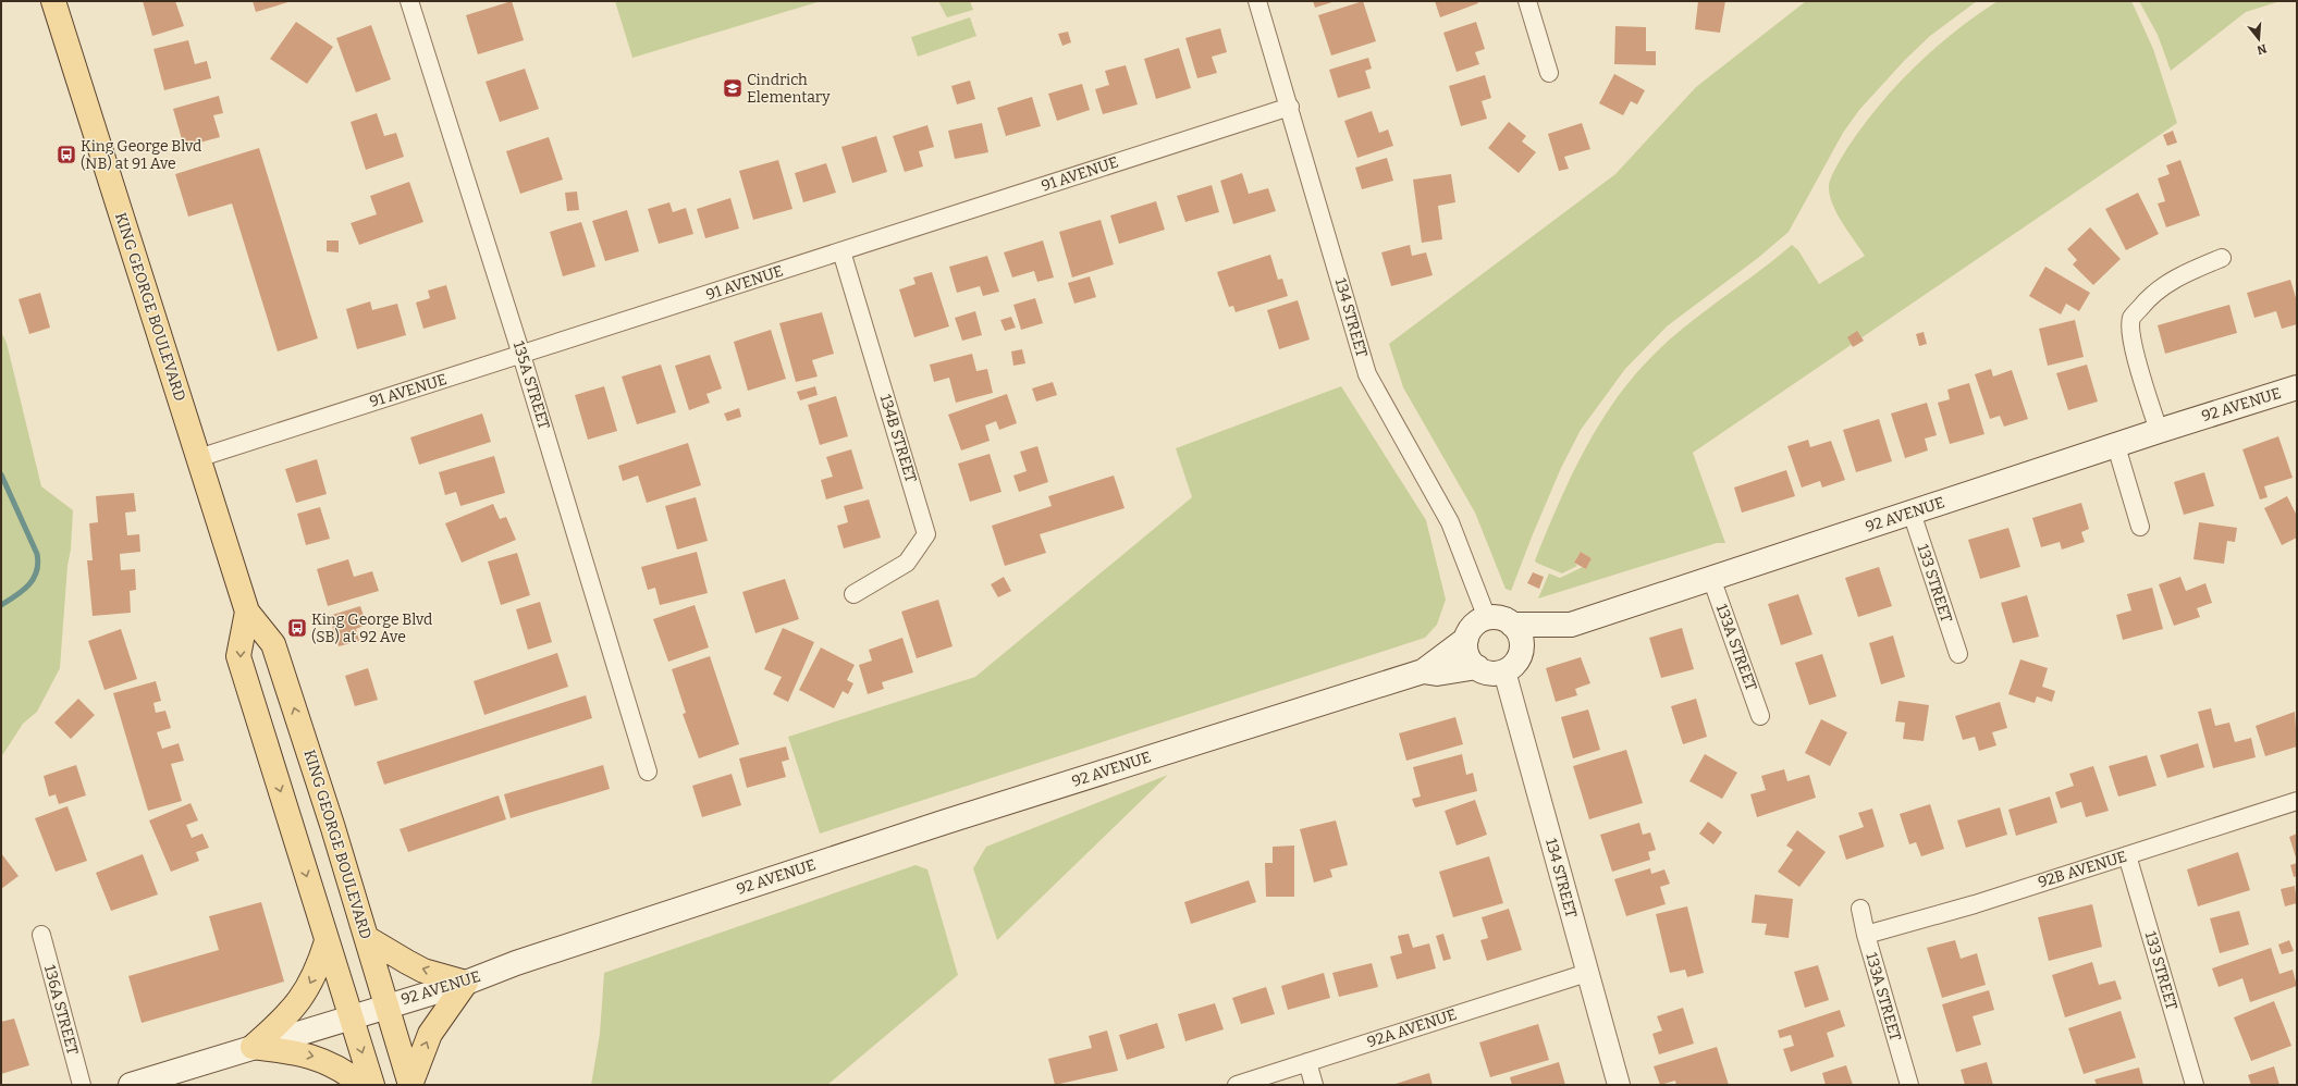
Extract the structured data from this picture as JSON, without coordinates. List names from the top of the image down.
{
  "streets": {
    "main road": ["KING GEORGE BOULEVARD", "92 AVENUE"],
    "street": [
      "91 AVENUE",
      "134 STREET",
      "135A STREET",
      "134B STREET",
      "133 STREET",
      "133A STREET",
      "92B AVENUE",
      "136A STREET",
      "92A AVENUE"
    ]
  },
  "crossings": [
    ["91 AVENUE", "KING GEORGE BOULEVARD"],
    ["91 AVENUE", "134 STREET"],
    ["91 AVENUE", "135A STREET"],
    ["91 AVENUE", "134B STREET"],
    ["KING GEORGE BOULEVARD", "92 AVENUE"],
    ["134 STREET", "92 AVENUE"],
    ["134 STREET", "92A AVENUE"],
    ["92 AVENUE", "133 STREET"],
    ["92 AVENUE", "133A STREET"],
    ["133 STREET", "92B AVENUE"],
    ["133A STREET", "92B AVENUE"]
  ],
  "places": {
    "school or university": ["Cindrich Elementary"],
    "bus stop": ["King George Blvd (NB) at 91 Ave", "King George Blvd (SB) at 92 Ave"]
  },
  "north": "bottom"
}
